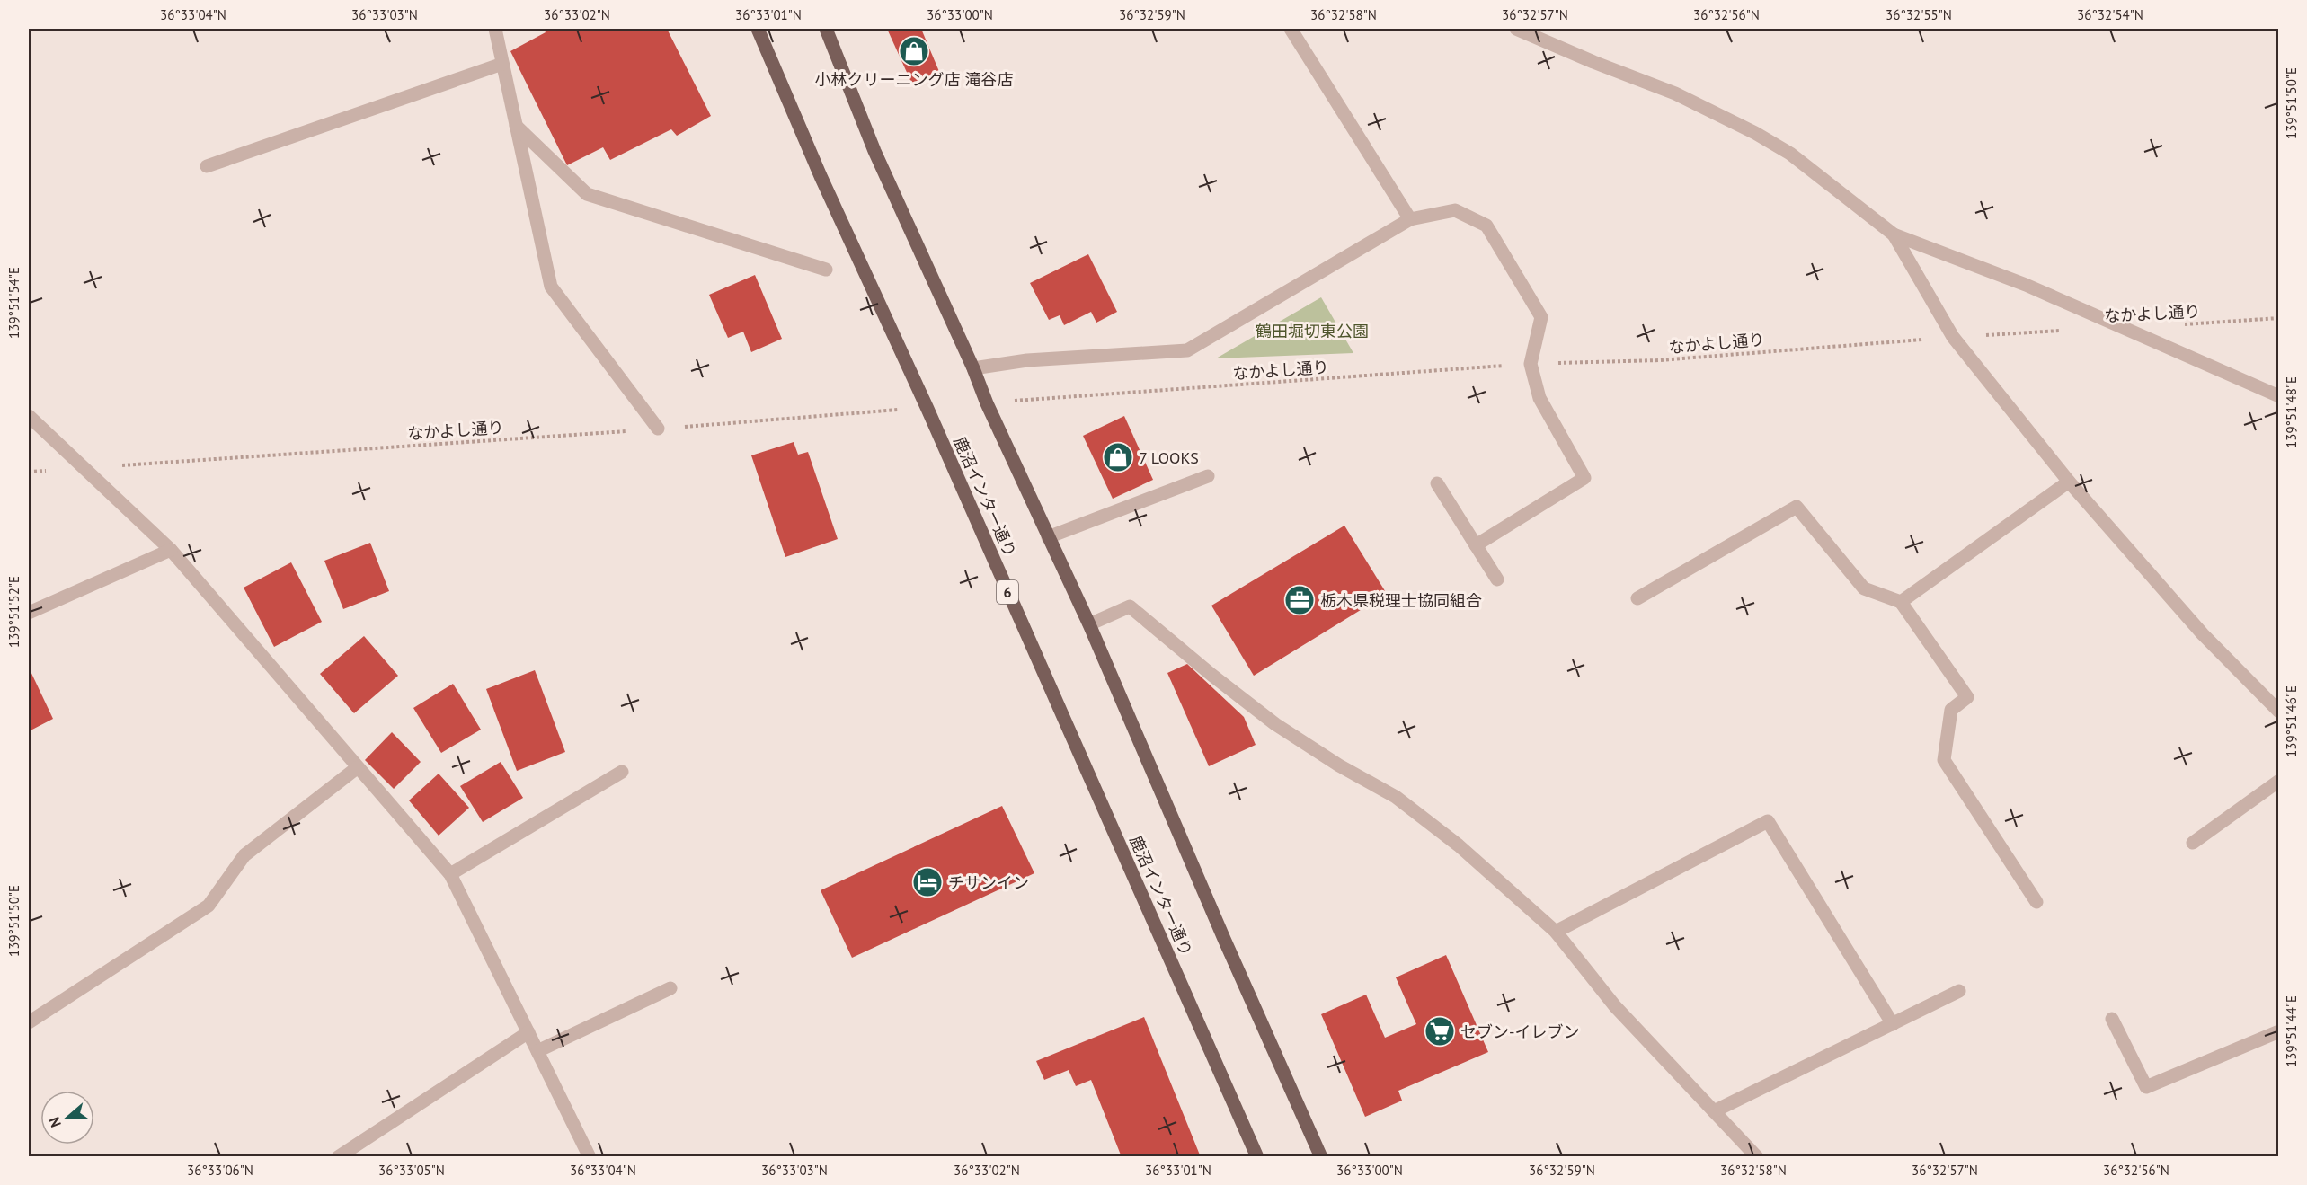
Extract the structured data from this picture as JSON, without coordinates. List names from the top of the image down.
{
  "streets": {
    "main road": ["鹿沼インター通り", "6"],
    "path": ["なかよし通り"]
  },
  "parks": ["鶴田堀切東公園"],
  "places": {
    "shop": ["小林クリーニング店 滝谷店", "7 LOOKS"],
    "office": ["栃木県税理士協同組合"],
    "hotel": ["チサンイン"],
    "supermarket": ["セブン-イレブン"]
  },
  "north": "left",
  "coordinates": [
    "36°33'04\"N",
    "36°33'03\"N",
    "36°33'02\"N",
    "36°33'01\"N",
    "36°33'00\"N",
    "36°32'59\"N",
    "36°32'58\"N",
    "36°32'57\"N",
    "36°32'56\"N",
    "36°32'55\"N",
    "36°32'54\"N",
    "139°51'50\"E",
    "139°51'54\"E",
    "139°51'48\"E",
    "139°51'52\"E",
    "139°51'46\"E",
    "139°51'44\"E",
    "36°33'06\"N",
    "36°33'05\"N"
  ]
}
